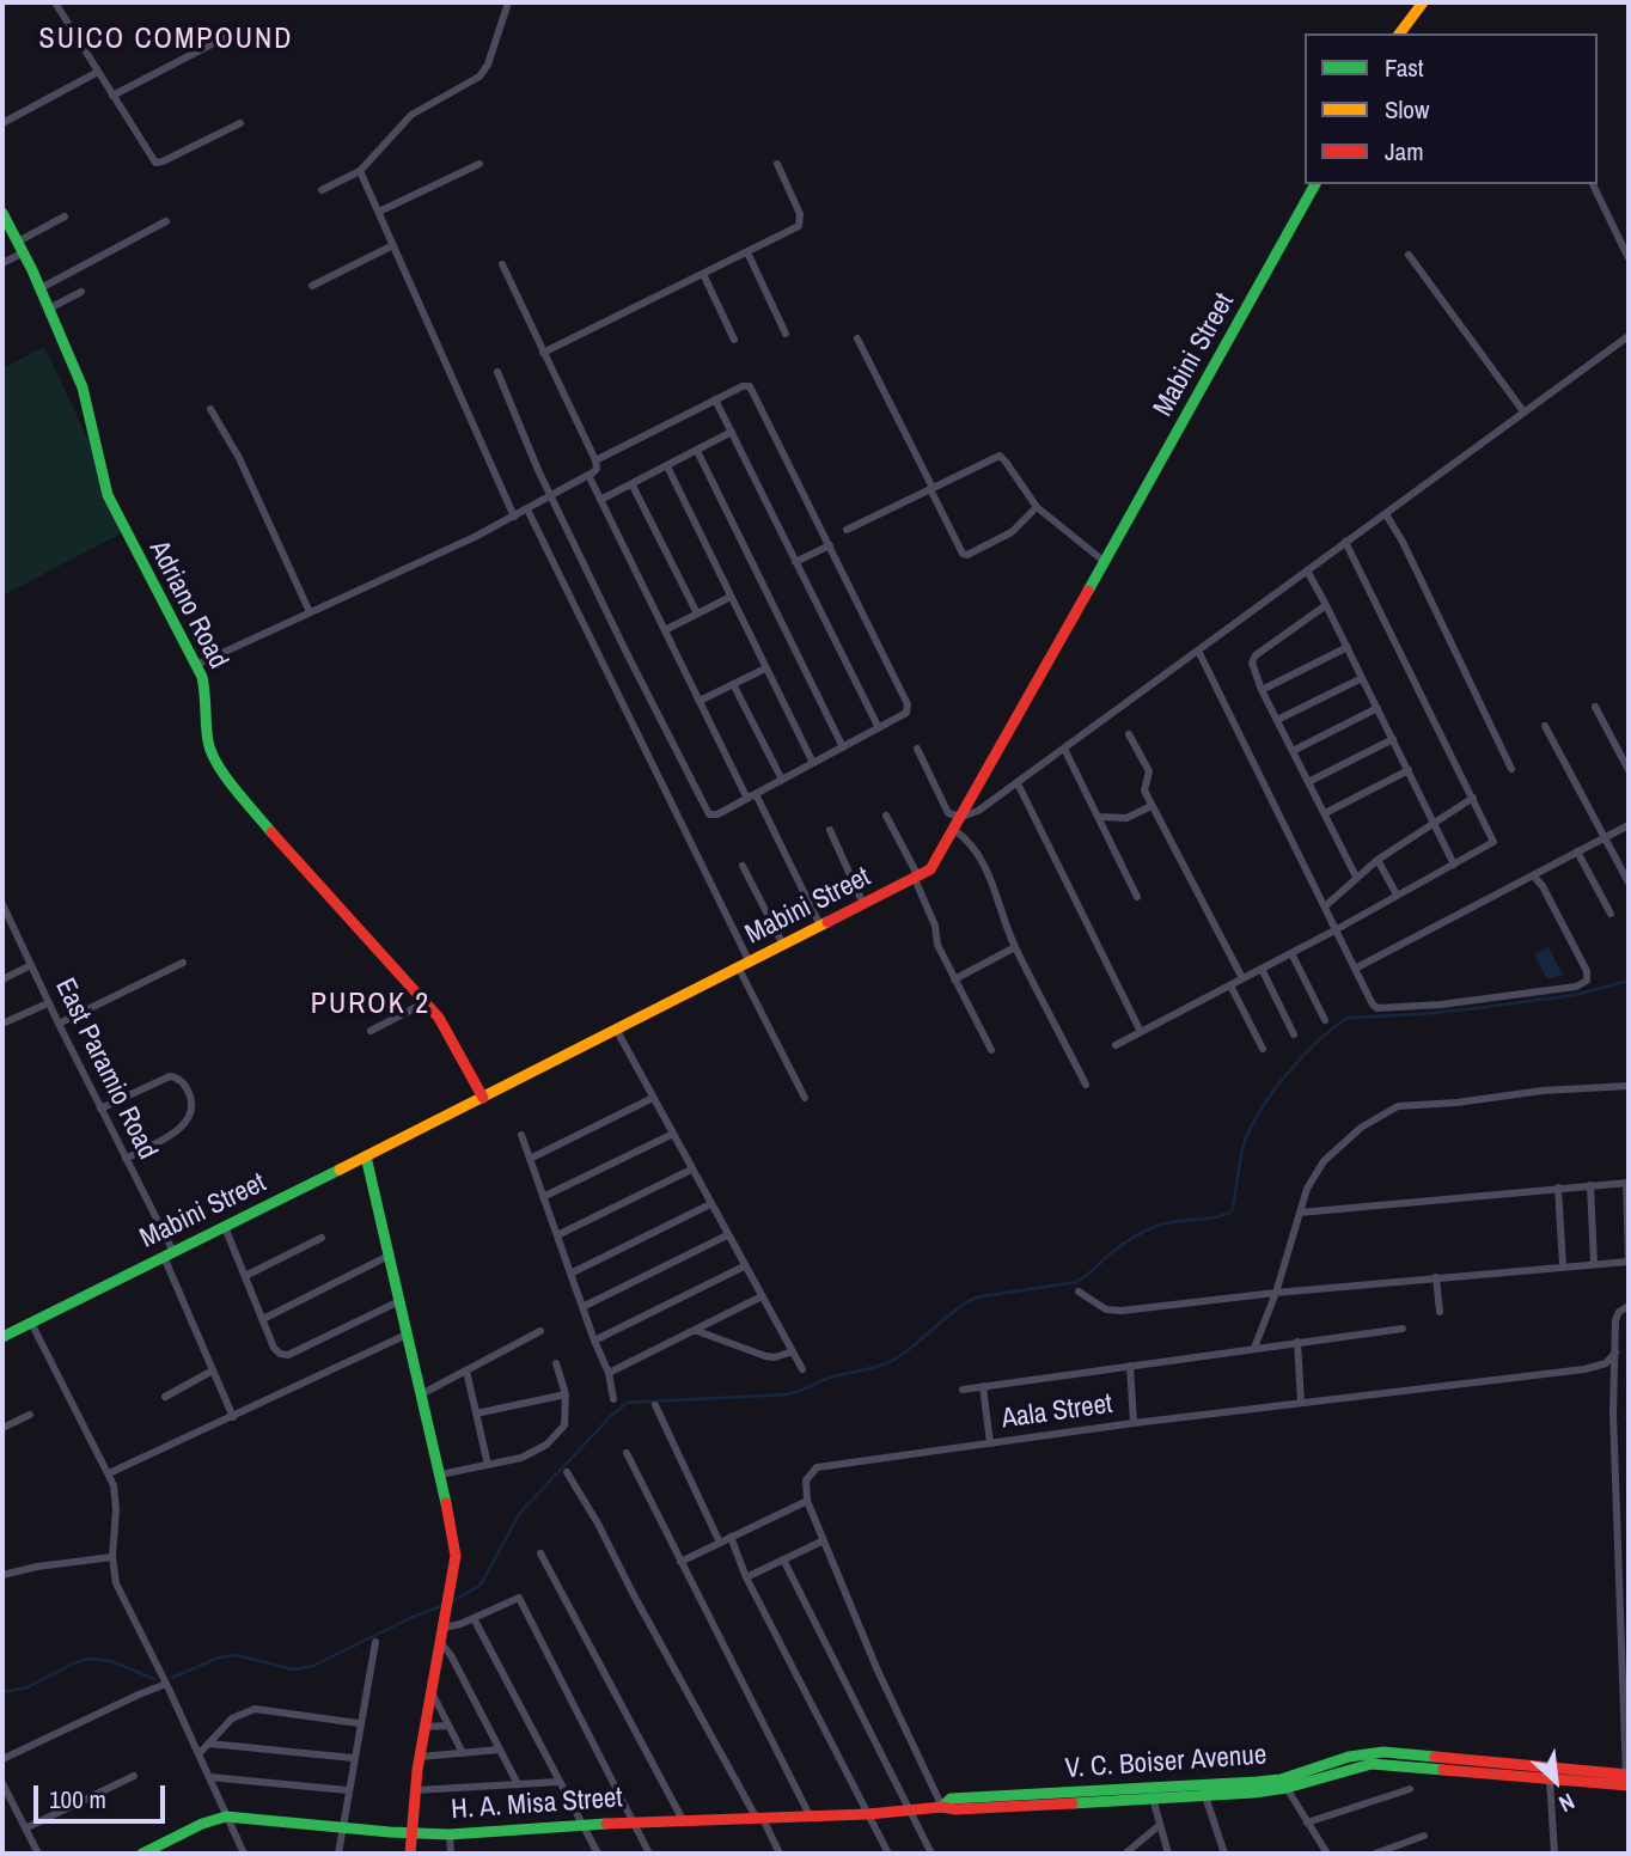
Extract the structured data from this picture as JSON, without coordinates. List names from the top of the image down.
{
  "streets": {
    "street": [
      "Mabini Street",
      "Adriano Road",
      "East Paramio Road",
      "Aala Street",
      "V. C. Boiser Avenue",
      "H. A. Misa Street"
    ]
  },
  "crossings": [
    ["Mabini Street", "Adriano Road"],
    ["Mabini Street", "East Paramio Road"],
    ["V. C. Boiser Avenue", "H. A. Misa Street"]
  ],
  "districts": ["SUICO COMPOUND", "PUROK 2"],
  "legend": ["Fast", "Slow", "Jam"],
  "scale_bar": "100 m",
  "north": "bottom right"
}
